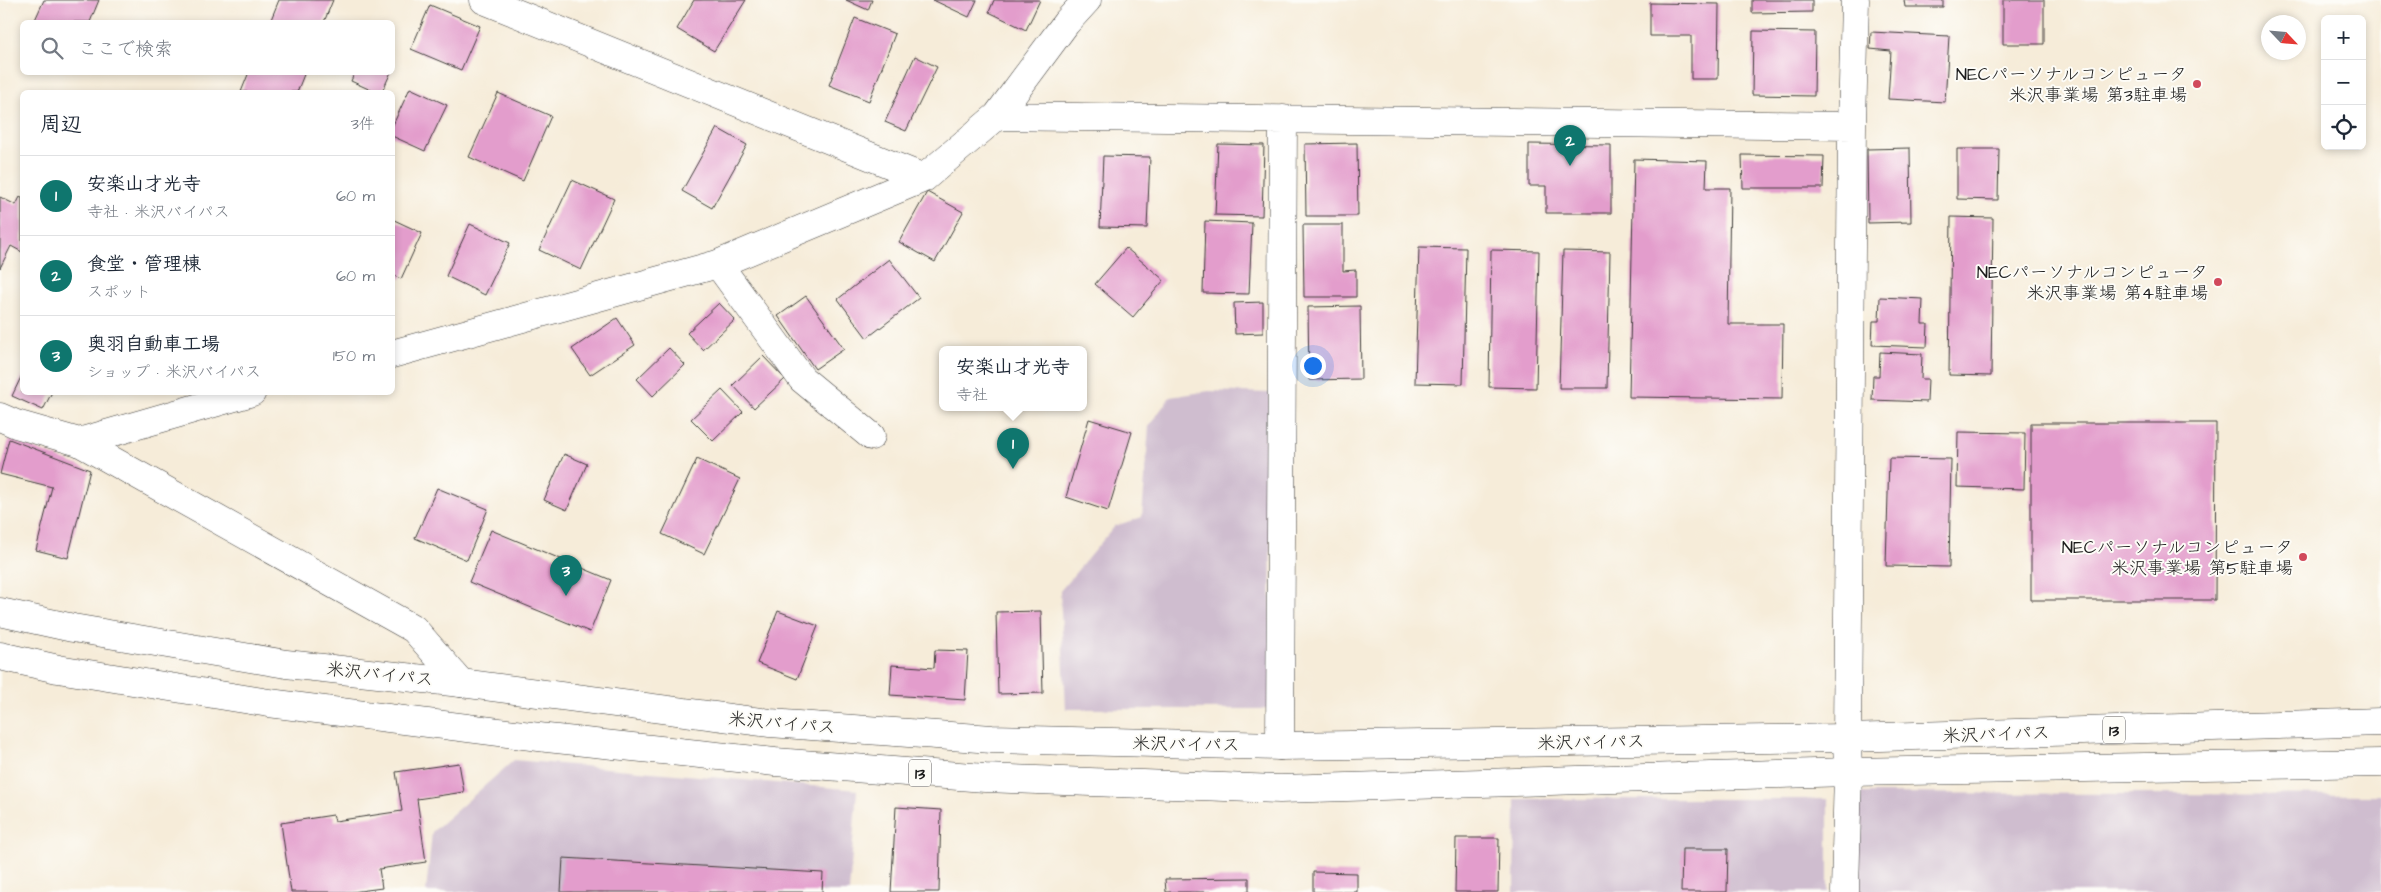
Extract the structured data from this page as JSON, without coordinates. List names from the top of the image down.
{
  "streets": {
    "main road": ["米沢バイパス", "13"]
  },
  "places": ["NECパーソナルコンピュータ 米沢事業場 第3駐車場", "NECパーソナルコンピュータ 米沢事業場 第4駐車場", "NECパーソナルコンピュータ 米沢事業場 第5駐車場"],
  "north": "bottom right",
  "page": {
    "map_buttons": ["+", "−"],
    "search": "ここで検索",
    "heading": ["周辺", "3件"],
    "pins": ["2", "1", "3"],
    "list": [
      {
        "mark": "1",
        "name": "安楽山才光寺",
        "note": "寺社 · 米沢バイパス",
        "value": "60 m"
      },
      {
        "mark": "2",
        "name": "食堂・管理棟",
        "note": "スポット",
        "value": "60 m"
      },
      {
        "mark": "3",
        "name": "奥羽自動車工場",
        "note": "ショップ · 米沢バイパス",
        "value": "150 m"
      }
    ],
    "popup": ["安楽山才光寺", "寺社"]
  }
}
